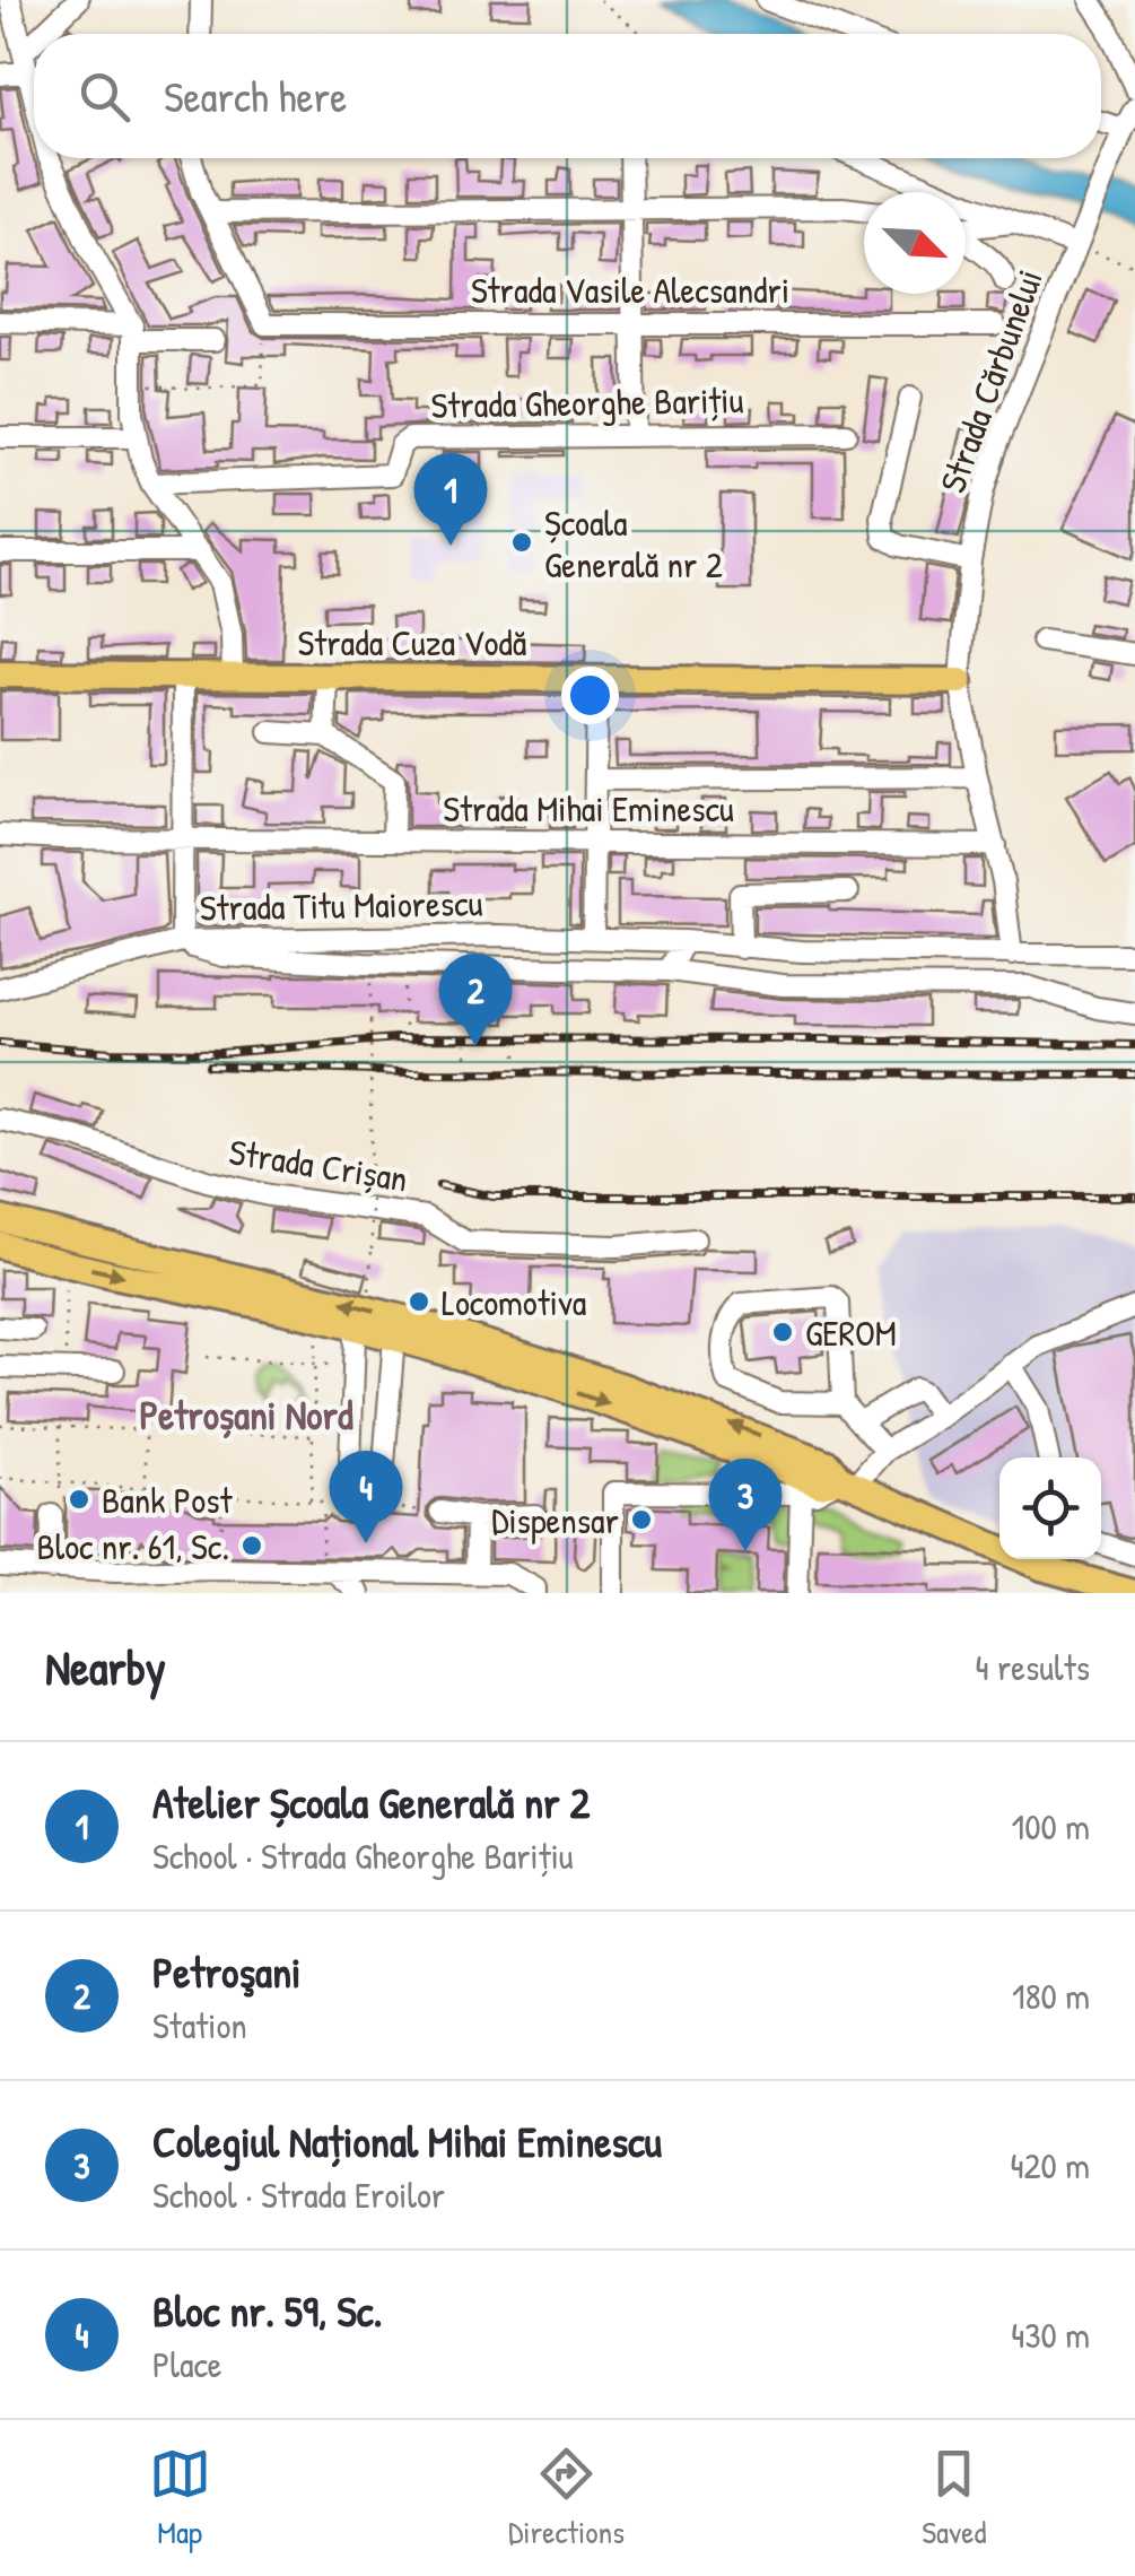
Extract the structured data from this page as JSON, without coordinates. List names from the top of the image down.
{
  "streets": {
    "main road": ["Strada Cuza Vodă"],
    "street": [
      "Strada Vasile Alecsandri",
      "Strada Cărbunelui",
      "Strada Gheorghe Barițiu",
      "Strada Mihai Eminescu",
      "Strada Titu Maiorescu",
      "Strada Crișan"
    ]
  },
  "crossings": [
    ["Strada Cărbunelui", "Strada Cuza Vodă"],
    ["Strada Cărbunelui", "Strada Mihai Eminescu"],
    ["Strada Cărbunelui", "Strada Titu Maiorescu"]
  ],
  "districts": ["Petroșani Nord"],
  "places": [
    "Școala Generală nr 2",
    "Locomotiva",
    "GEROM",
    "Bank Post",
    "Dispensar",
    "Bloc nr. 61, Sc."
  ],
  "north": "bottom right",
  "page": {
    "search": "Search here",
    "pins": [
      "1",
      "2",
      "4",
      "3"
    ],
    "heading": ["Nearby", "4 results"],
    "list": [
      {
        "mark": "1",
        "name": "Atelier Școala Generală nr 2",
        "note": "School · Strada Gheorghe Barițiu",
        "value": "100 m"
      },
      {
        "mark": "2",
        "name": "Petroşani",
        "note": "Station",
        "value": "180 m"
      },
      {
        "mark": "3",
        "name": "Colegiul Național Mihai Eminescu",
        "note": "School · Strada Eroilor",
        "value": "420 m"
      },
      {
        "mark": "4",
        "name": "Bloc nr. 59, Sc.",
        "note": "Place",
        "value": "430 m"
      }
    ],
    "nav": ["Map", "Directions", "Saved"]
  }
}
